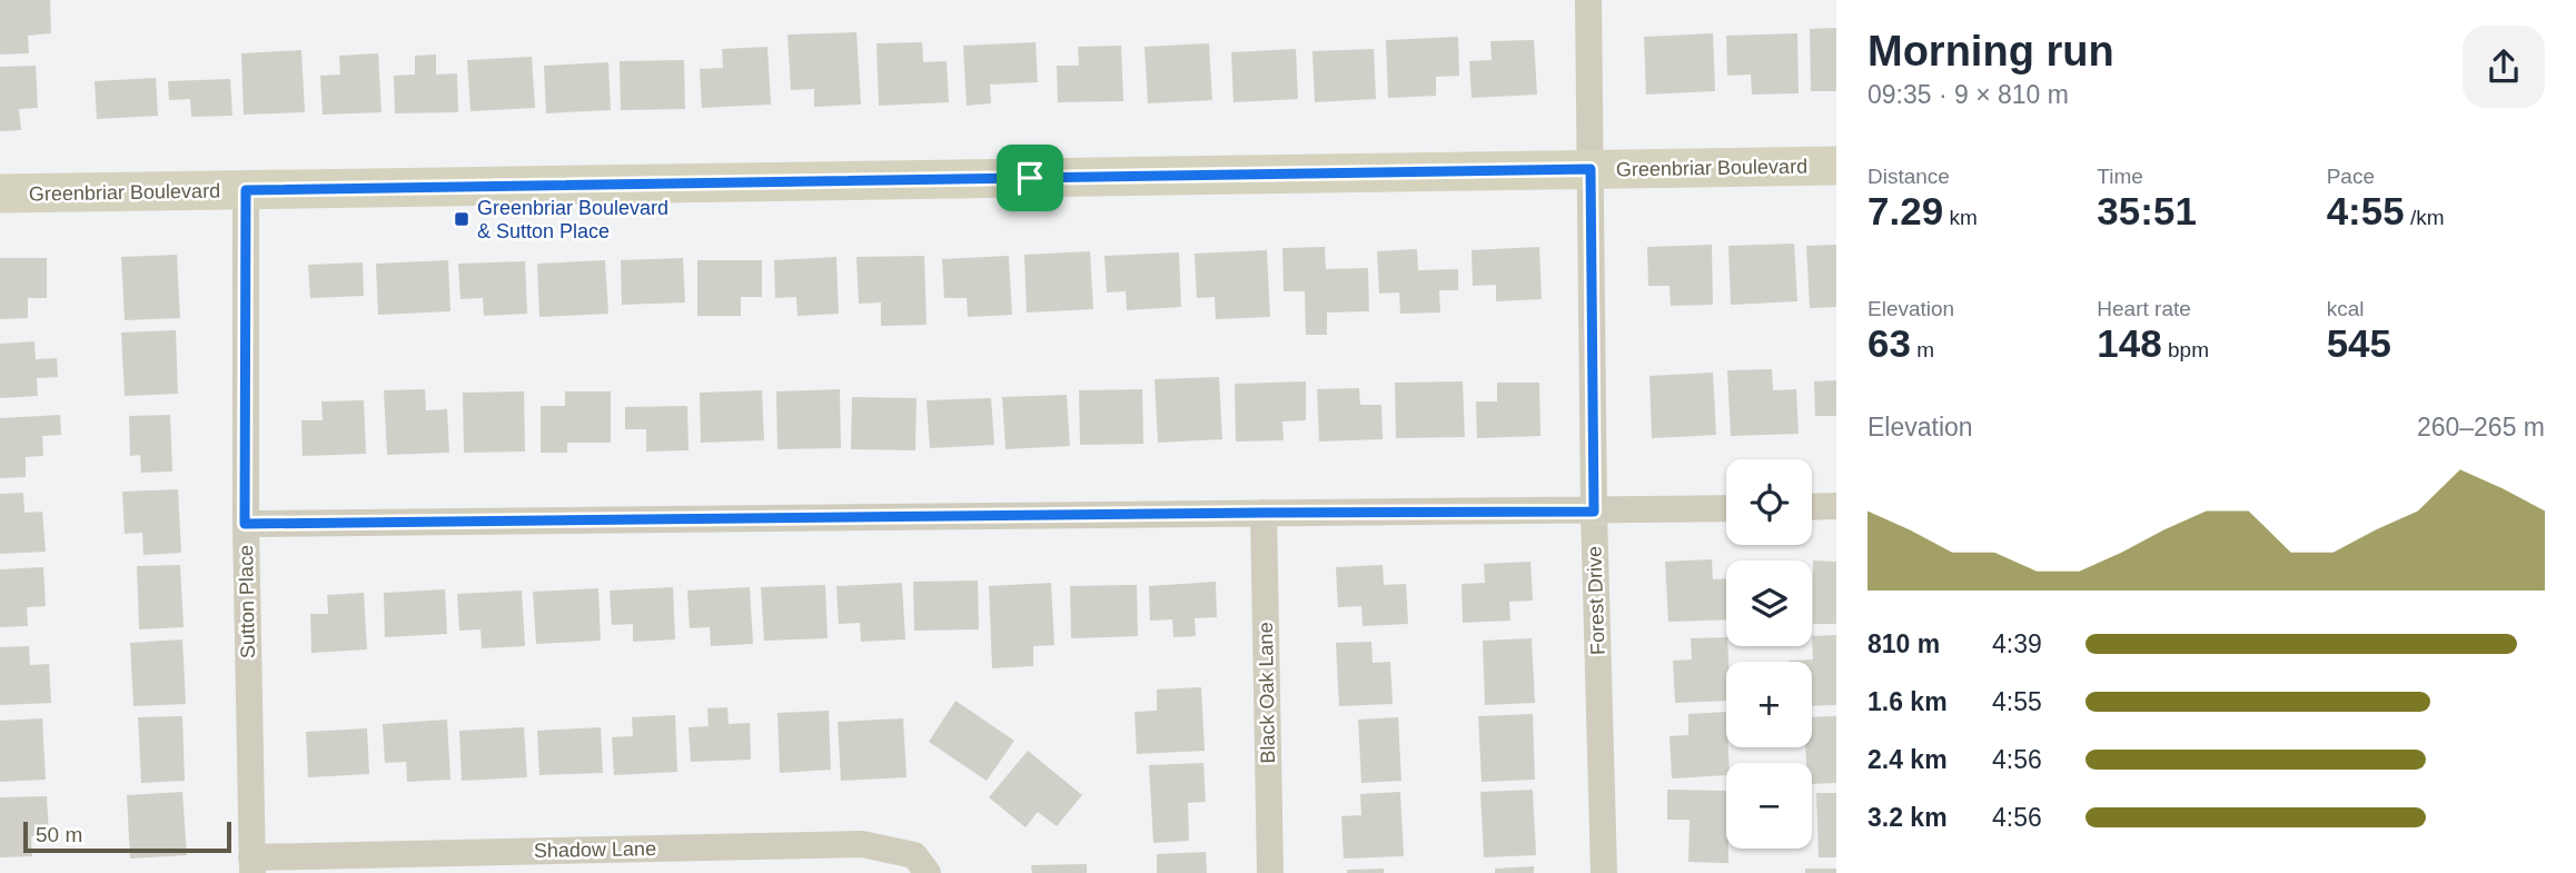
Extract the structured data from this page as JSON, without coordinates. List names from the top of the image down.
{
  "streets": {
    "street": [
      "Greenbriar Boulevard",
      "Forest Drive",
      "Sutton Place",
      "Black Oak Lane",
      "Shadow Lane"
    ]
  },
  "crossings": [
    ["Greenbriar Boulevard", "Forest Drive"],
    ["Greenbriar Boulevard", "Sutton Place"],
    ["Sutton Place", "Shadow Lane"]
  ],
  "places": {
    "transit": ["Greenbriar Boulevard & Sutton Place"]
  },
  "scale_bar": "50 m",
  "page": {
    "heading": ["Morning run", "09:35 · 9 × 810 m"],
    "stats": [
      ["Distance", "7.29 km"],
      ["Time", "35:51"],
      ["Pace", "4:55 /km"],
      ["Elevation", "63 m"],
      ["Heart rate", "148 bpm"],
      ["kcal", "545"]
    ],
    "chart": ["Elevation", "260–265 m"],
    "map_buttons": ["+", "−"],
    "list": [
      {
        "name": "810 m",
        "note": "4:39"
      },
      {
        "name": "1.6 km",
        "note": "4:55"
      },
      {
        "name": "2.4 km",
        "note": "4:56"
      },
      {
        "name": "3.2 km",
        "note": "4:56"
      }
    ],
    "scale": "50 m"
  }
}
